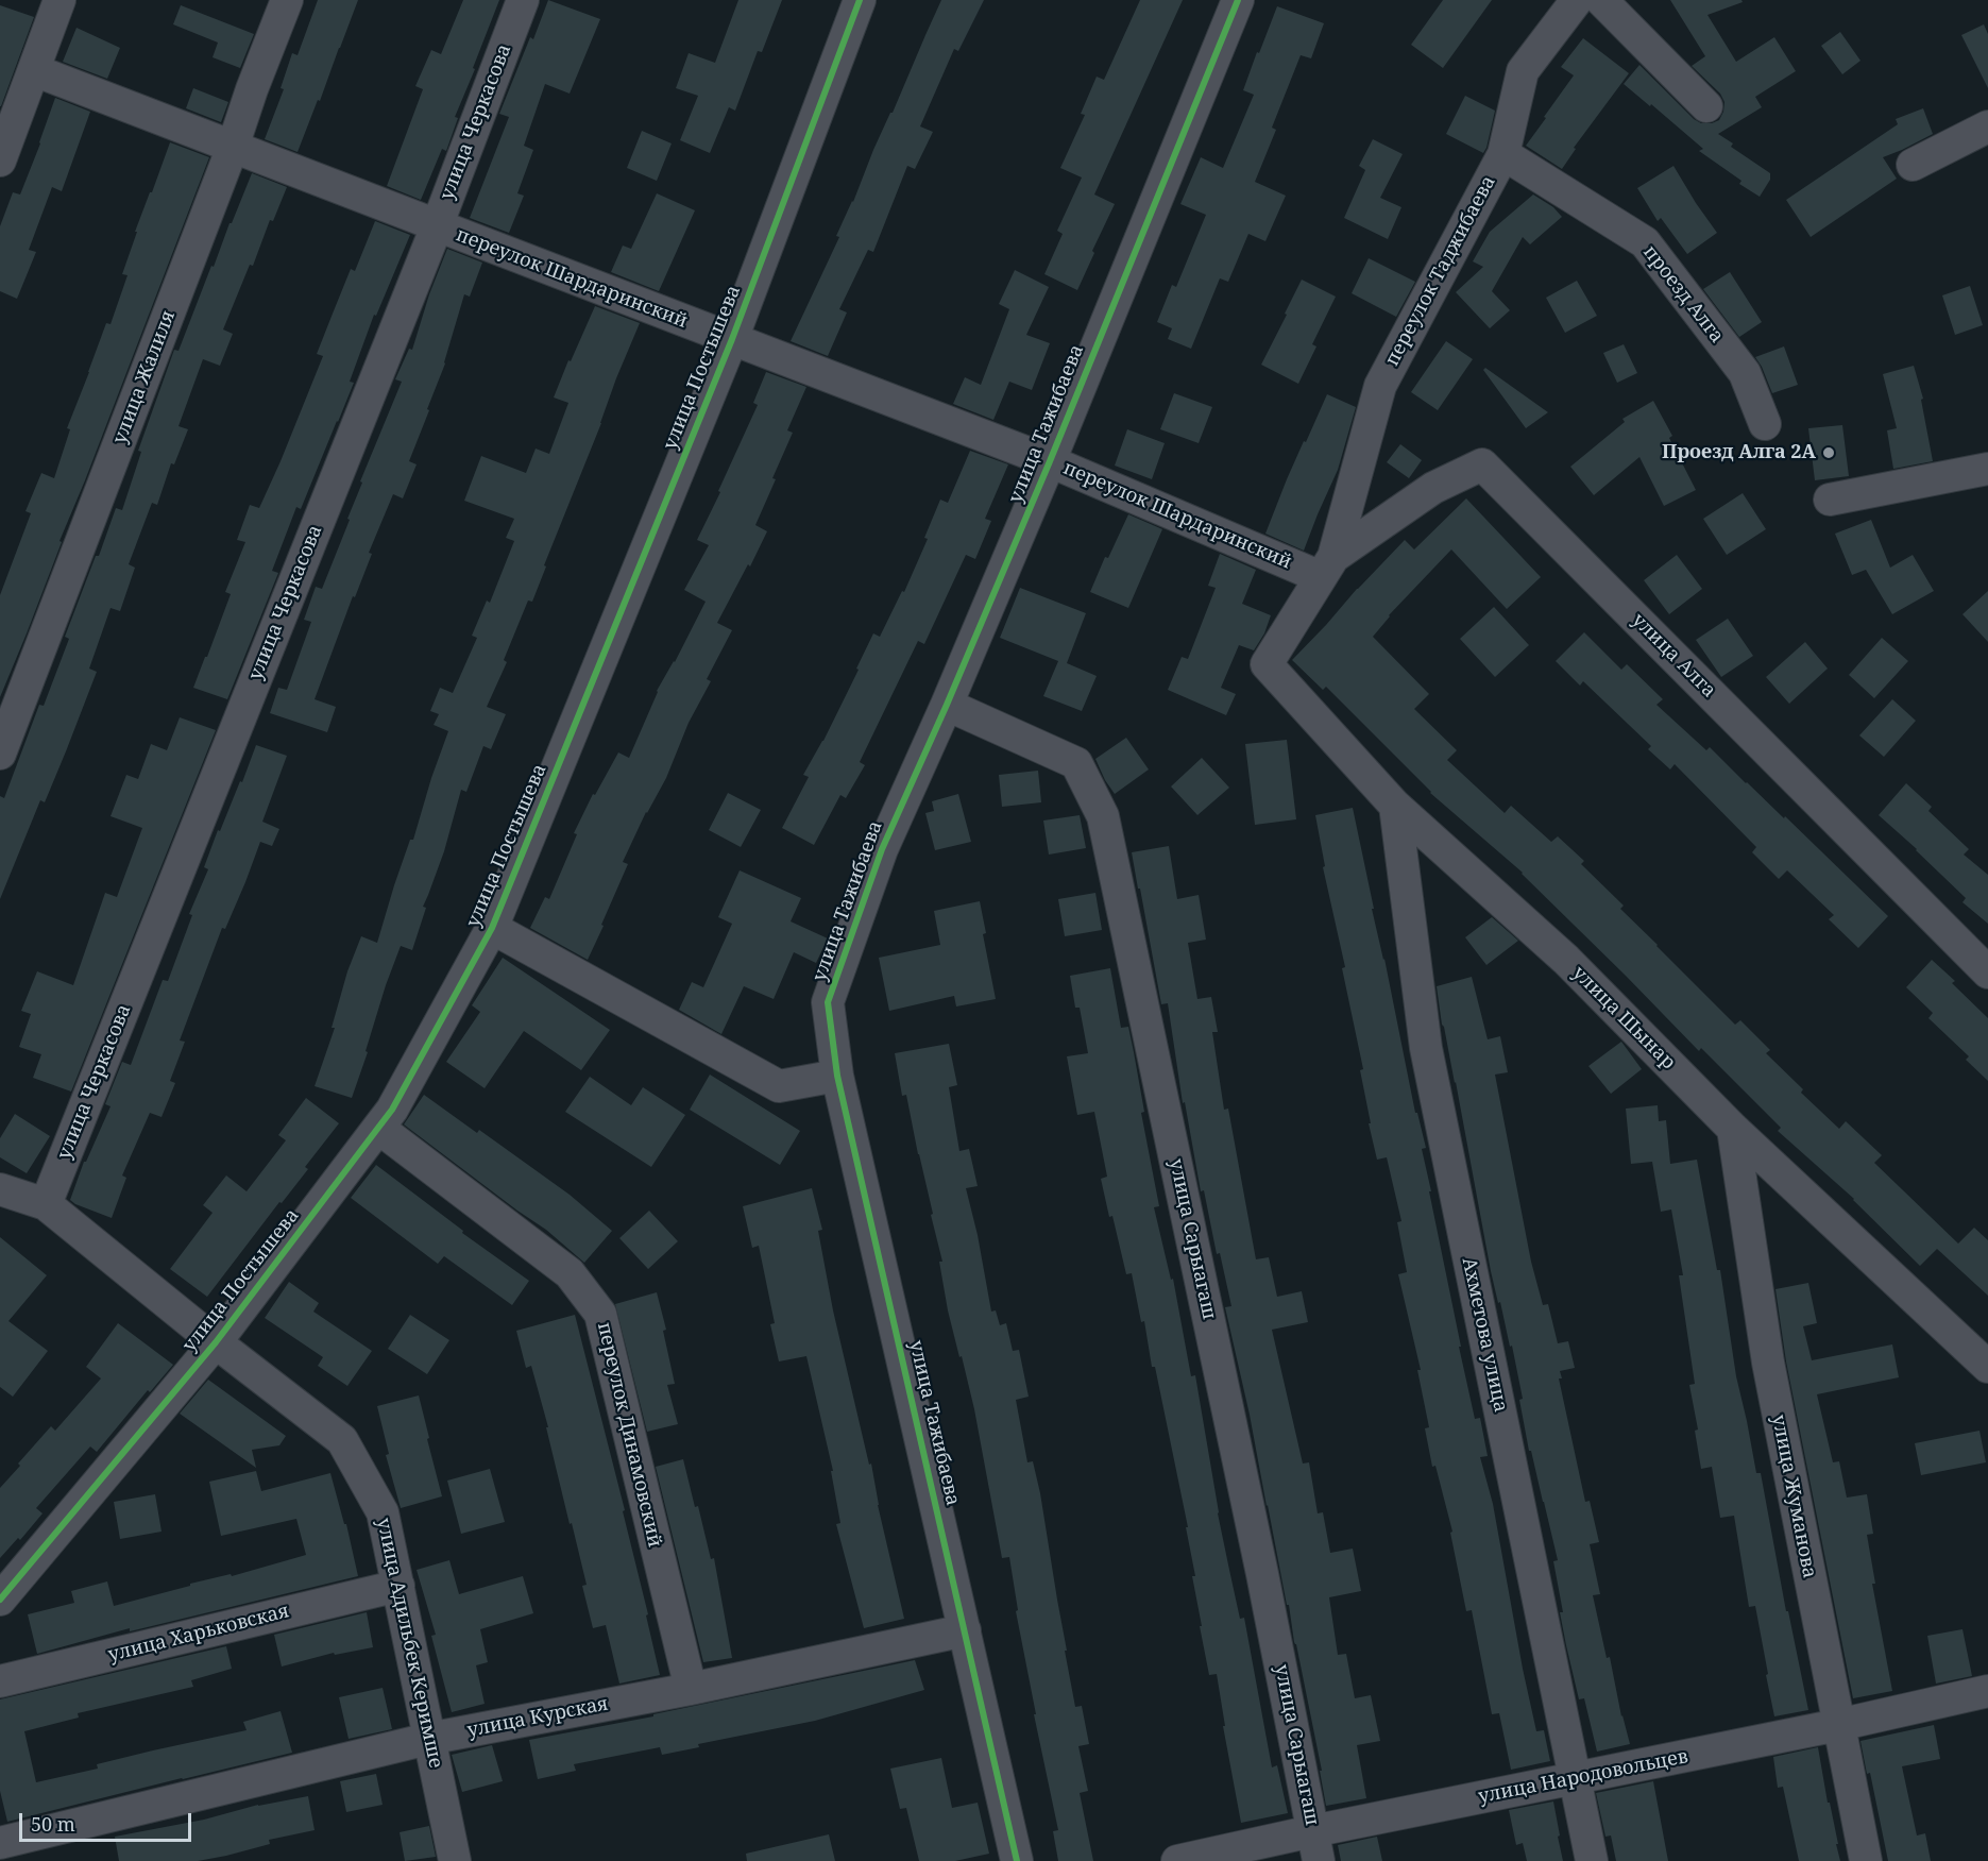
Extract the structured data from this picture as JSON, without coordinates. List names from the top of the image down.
{
  "streets": {
    "street": [
      "улица Черкасова",
      "переулок Таджибаева",
      "переулок Шардаринский",
      "проезд Алга",
      "улица Постышева",
      "улица Жалиля",
      "улица Тажибаева",
      "улица Алга",
      "улица Шынар",
      "улица Сарыагаш",
      "Ахметова улица",
      "переулок Динамовский",
      "улица Жуманова",
      "улица Харьковская",
      "улица Адильбек Керимше",
      "улица Курская",
      "улица Народовольцев"
    ]
  },
  "crossings": [
    ["улица Черкасова", "переулок Шардаринский"],
    ["улица Черкасова", "улица Адильбек Керимше"],
    ["переулок Таджибаева", "переулок Шардаринский"],
    ["переулок Таджибаева", "проезд Алга"],
    ["переулок Таджибаева", "улица Алга"],
    ["переулок Таджибаева", "улица Шынар"],
    ["переулок Шардаринский", "улица Постышева"],
    ["переулок Шардаринский", "улица Жалиля"],
    ["переулок Шардаринский", "улица Тажибаева"],
    ["переулок Шардаринский", "улица Алга"],
    ["переулок Шардаринский", "улица Шынар"],
    ["улица Постышева", "переулок Динамовский"],
    ["улица Постышева", "улица Адильбек Керимше"],
    ["улица Тажибаева", "улица Сарыагаш"],
    ["улица Тажибаева", "улица Курская"],
    ["улица Алга", "улица Шынар"],
    ["улица Шынар", "Ахметова улица"],
    ["улица Шынар", "улица Жуманова"],
    ["улица Сарыагаш", "улица Народовольцев"],
    ["Ахметова улица", "улица Народовольцев"],
    ["переулок Динамовский", "улица Курская"],
    ["улица Жуманова", "улица Народовольцев"],
    ["улица Харьковская", "улица Адильбек Керимше"],
    ["улица Адильбек Керимше", "улица Курская"]
  ],
  "places": ["Проезд Алга 2А"],
  "scale_bar": "50 m"
}
